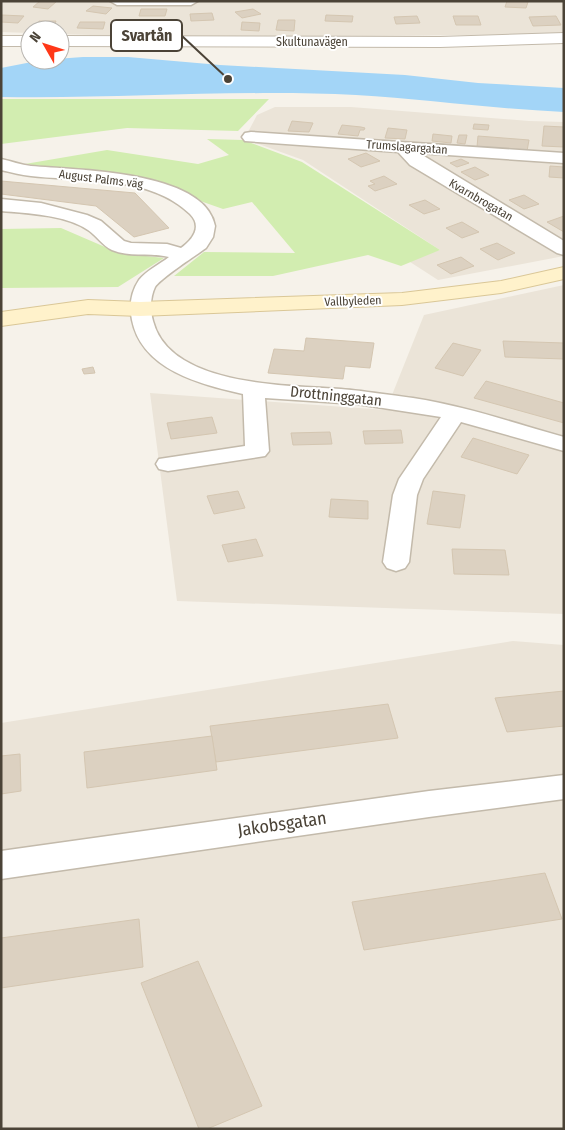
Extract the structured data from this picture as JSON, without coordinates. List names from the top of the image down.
{
  "streets": {
    "main road": ["Vallbyleden"],
    "street": [
      "Skultunavägen",
      "Trumslagargatan",
      "August Palms väg",
      "Kvarnbrogatan",
      "Drottninggatan",
      "Jakobsgatan"
    ]
  },
  "crossings": [
    ["Trumslagargatan", "Kvarnbrogatan"],
    ["August Palms väg", "Vallbyleden"],
    ["August Palms väg", "Drottninggatan"],
    ["Vallbyleden", "Drottninggatan"]
  ],
  "places": ["Svartån"],
  "north": "top left"
}
